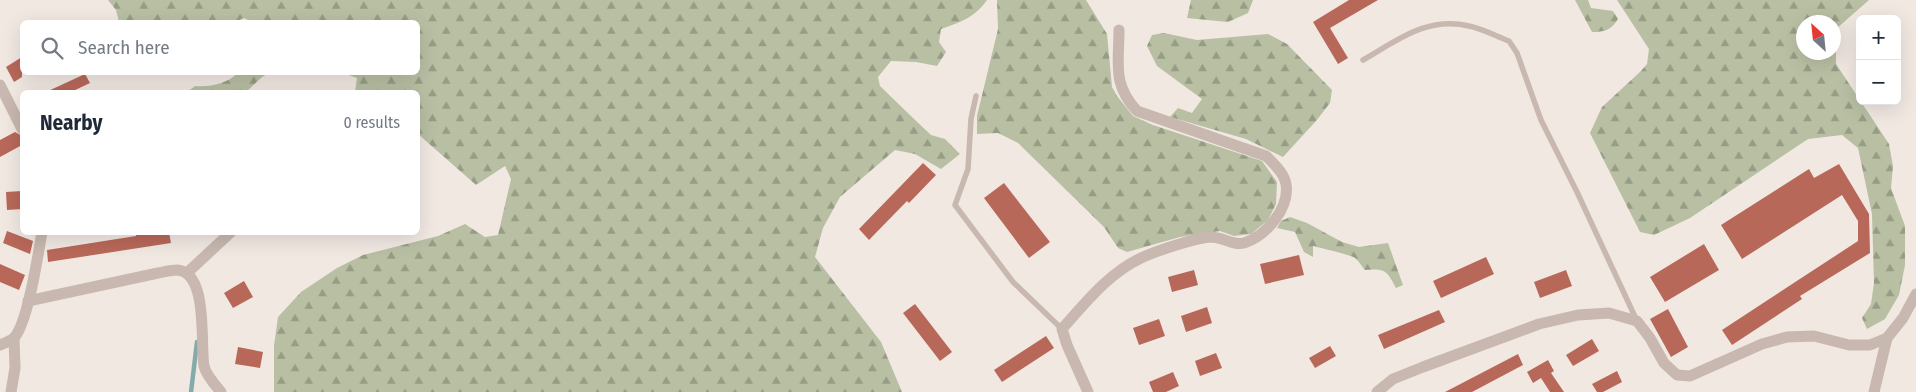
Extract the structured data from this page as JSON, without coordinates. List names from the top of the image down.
{
  "north": "top left",
  "page": {
    "map_buttons": ["+", "−"],
    "search": "Search here",
    "heading": ["Nearby", "0 results"]
  }
}
